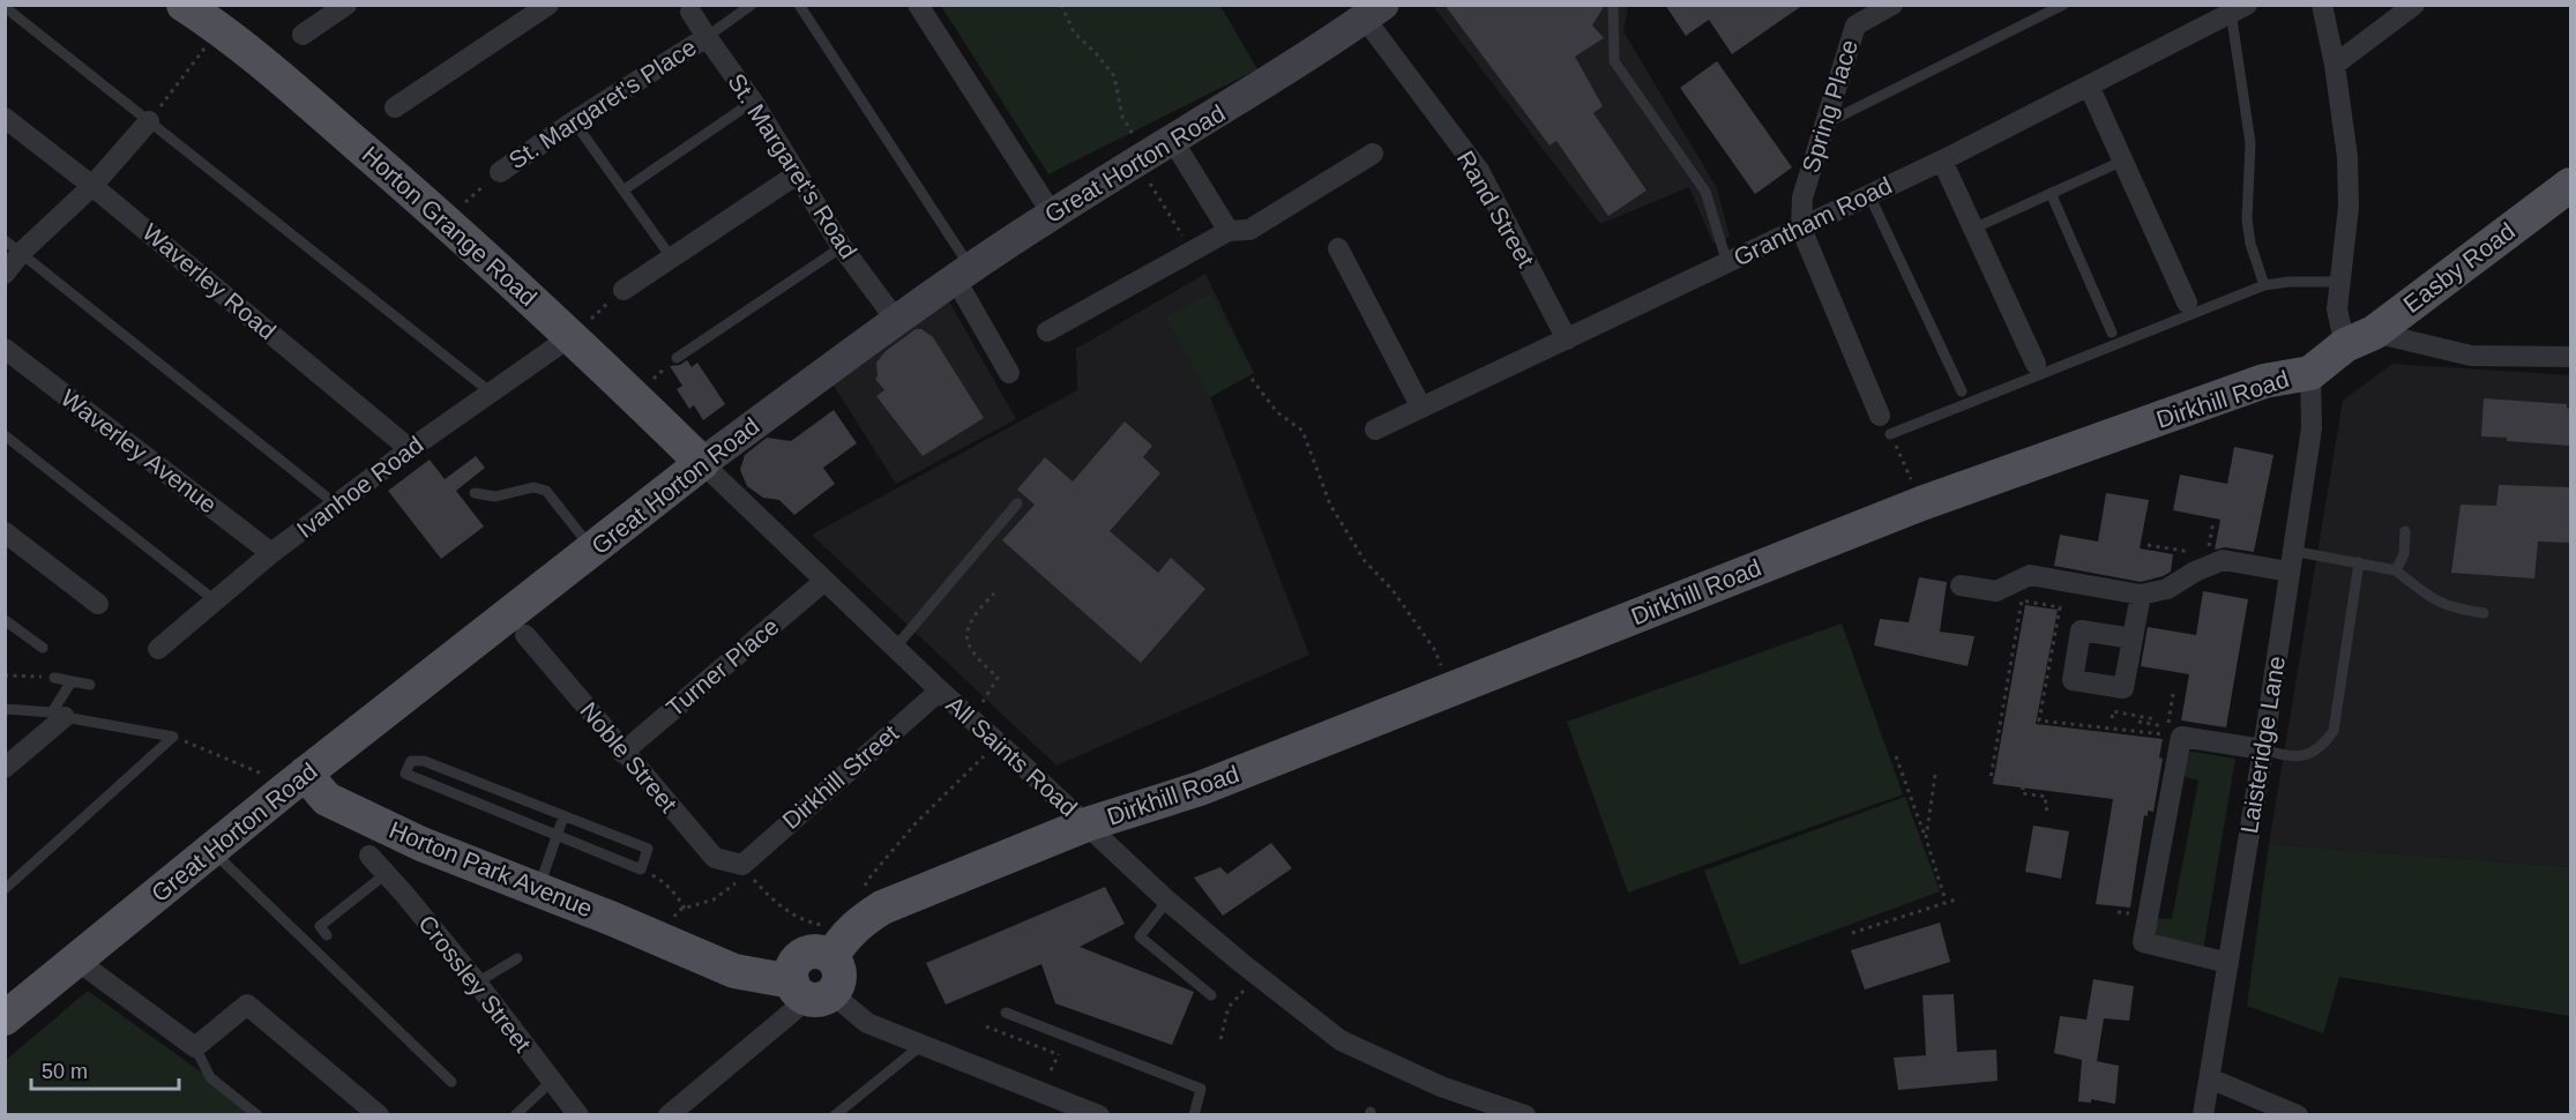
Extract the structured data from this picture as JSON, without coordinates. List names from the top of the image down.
{
  "streets": {
    "main road": [
      "Great Horton Road",
      "Horton Grange Road",
      "Easby Road",
      "Dirkhill Road",
      "Horton Park Avenue"
    ],
    "street": [
      "St. Margaret's Place",
      "Spring Place",
      "St. Margaret's Road",
      "Rand Street",
      "Grantham Road",
      "Waverley Road",
      "Waverley Avenue",
      "Ivanhoe Road",
      "Turner Place",
      "Laisteridge Lane",
      "All Saints Road",
      "Noble Street",
      "Dirkhill Street",
      "Crossley Street"
    ]
  },
  "crossings": [
    ["St. Margaret's Place", "St. Margaret's Road"],
    ["Spring Place", "Grantham Road"],
    ["Great Horton Road", "St. Margaret's Road"],
    ["Great Horton Road", "Rand Street"],
    ["Great Horton Road", "Horton Grange Road"],
    ["Great Horton Road", "All Saints Road"],
    ["Great Horton Road", "Horton Park Avenue"],
    ["Rand Street", "Grantham Road"],
    ["Horton Grange Road", "Ivanhoe Road"],
    ["Horton Grange Road", "All Saints Road"],
    ["Easby Road", "Dirkhill Road"],
    ["Easby Road", "Laisteridge Lane"],
    ["Waverley Road", "Ivanhoe Road"],
    ["Dirkhill Road", "Laisteridge Lane"],
    ["Dirkhill Road", "All Saints Road"],
    ["Dirkhill Road", "Horton Park Avenue"],
    ["Waverley Avenue", "Ivanhoe Road"],
    ["Turner Place", "All Saints Road"],
    ["Turner Place", "Noble Street"],
    ["All Saints Road", "Dirkhill Street"],
    ["Noble Street", "Dirkhill Street"]
  ],
  "scale_bar": "50 m"
}
